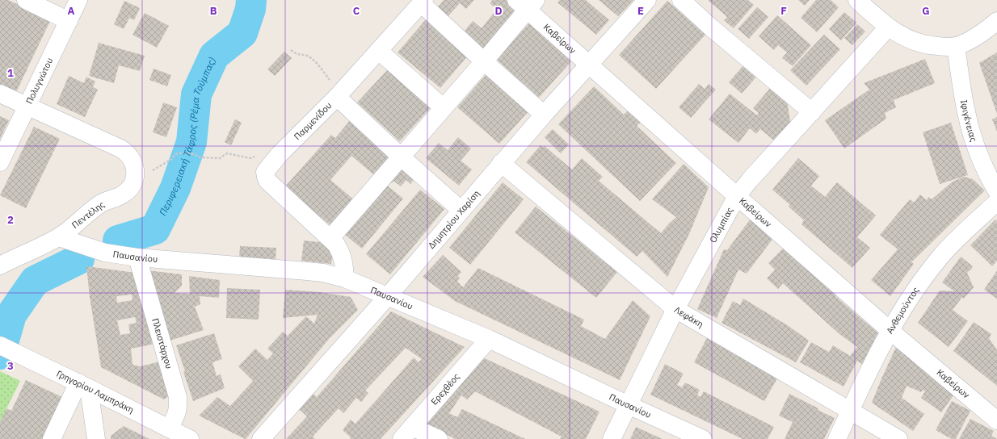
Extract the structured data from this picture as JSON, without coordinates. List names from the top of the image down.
{
  "streets": {
    "street": [
      "Καβείρων",
      "Πολυγνώτου",
      "Παρμενίδου",
      "Ιφιγένειας",
      "Πεντέλης",
      "Δημητρίου Χαρίση",
      "Ολυμπίας",
      "Παυσανίου",
      "Ανθεμούντος",
      "Λεφάκη",
      "Πλειστάρχου",
      "Ερεχθέος",
      "Γρηγορίου Λαμπράκη"
    ]
  },
  "crossings": [
    ["Καβείρων", "Δημητρίου Χαρίση"],
    ["Καβείρων", "Ολυμπίας"],
    ["Καβείρων", "Ανθεμούντος"],
    ["Πεντέλης", "Παυσανίου"],
    ["Δημητρίου Χαρίση", "Παυσανίου"],
    ["Δημητρίου Χαρίση", "Λεφάκη"],
    ["Ολυμπίας", "Παυσανίου"],
    ["Ολυμπίας", "Λεφάκη"],
    ["Παυσανίου", "Πλειστάρχου"],
    ["Παυσανίου", "Ερεχθέος"],
    ["Ανθεμούντος", "Λεφάκη"],
    ["Πλειστάρχου", "Γρηγορίου Λαμπράκη"]
  ],
  "water": ["Περιφερειακή Τάφρος (Ρέμα Τούμπας)"],
  "grid": {
    "columns": [
      "A",
      "B",
      "C",
      "D",
      "E",
      "F",
      "G"
    ],
    "rows": ["1", "2", "3"]
  }
}
